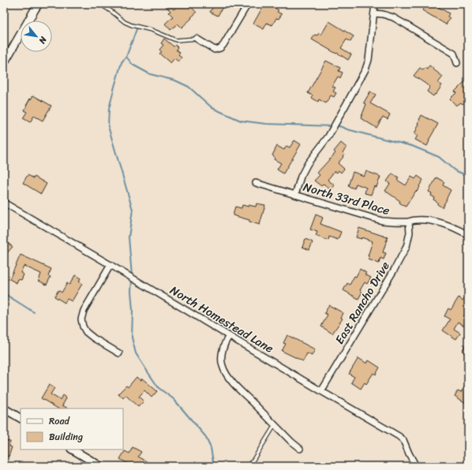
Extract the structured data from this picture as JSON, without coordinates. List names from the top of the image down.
{
  "streets": {
    "street": ["North 33rd Place", "East Rancho Drive", "North Homestead Lane"]
  },
  "crossings": [
    ["North 33rd Place", "East Rancho Drive"],
    ["East Rancho Drive", "North Homestead Lane"]
  ],
  "legend": ["Road", "Building"],
  "north": "bottom right"
}
